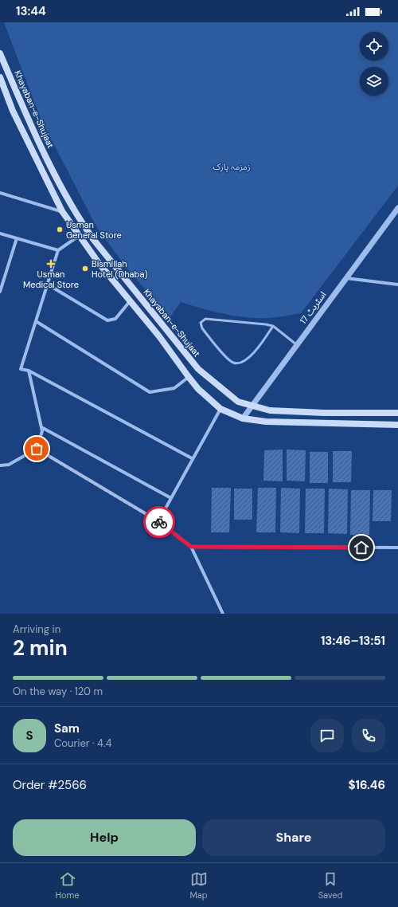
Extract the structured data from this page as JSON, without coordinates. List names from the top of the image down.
{
  "streets": {
    "main road": ["Khayaban-e-Shujaat"],
    "street": ["اسٹریٹ 17"]
  },
  "crossings": [
    ["Khayaban-e-Shujaat", "اسٹریٹ 17"]
  ],
  "parks": ["زمزمہ پارک"],
  "places": {
    "other": ["Usman General Store", "Bismillah Hotel (Dhaba)"],
    "health": ["Usman Medical Store"]
  },
  "page": {
    "status": "13:44",
    "heading": ["2 min", "Arriving in", "13:46–13:51"],
    "panel": [
      "Sam",
      "Courier · 4.4",
      "Order #2566",
      "$16.46"
    ],
    "bar": "On the way · 120 m",
    "round": "S",
    "buttons": ["Help", "Share"],
    "tabs": ["Home", "Map", "Saved"]
  }
}
